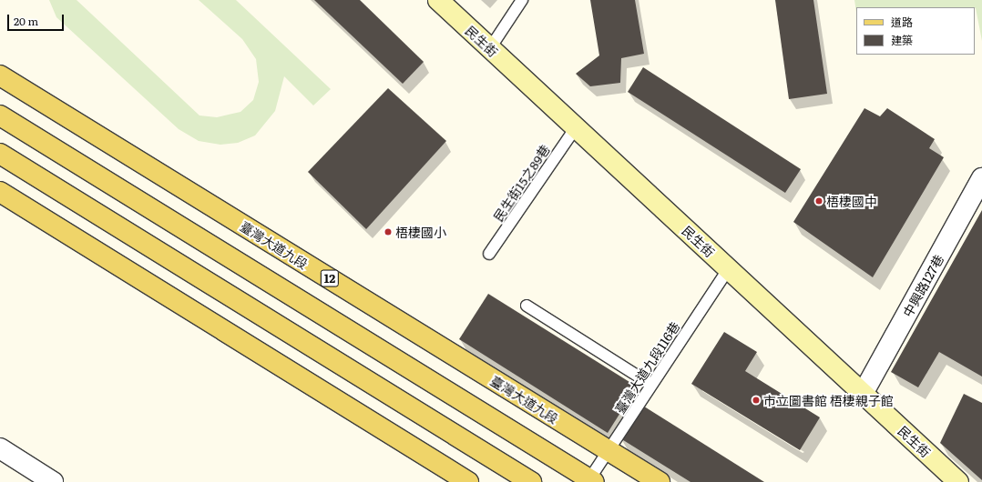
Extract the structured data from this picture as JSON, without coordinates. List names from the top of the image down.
{
  "streets": {
    "main road": ["臺灣大道九段", "12"],
    "street": ["民生街", "中興路127巷"],
    "lane": ["民生街15之89巷", "臺灣大道九段116巷"]
  },
  "crossings": [
    ["民生街", "民生街15之89巷"],
    ["民生街", "中興路127巷"],
    ["民生街", "臺灣大道九段116巷"],
    ["臺灣大道九段", "臺灣大道九段116巷"]
  ],
  "places": ["梧棲國中", "梧棲國小", "市立圖書館 梧棲親子館"],
  "legend": ["道路", "建築"],
  "scale_bar": "20 m"
}
